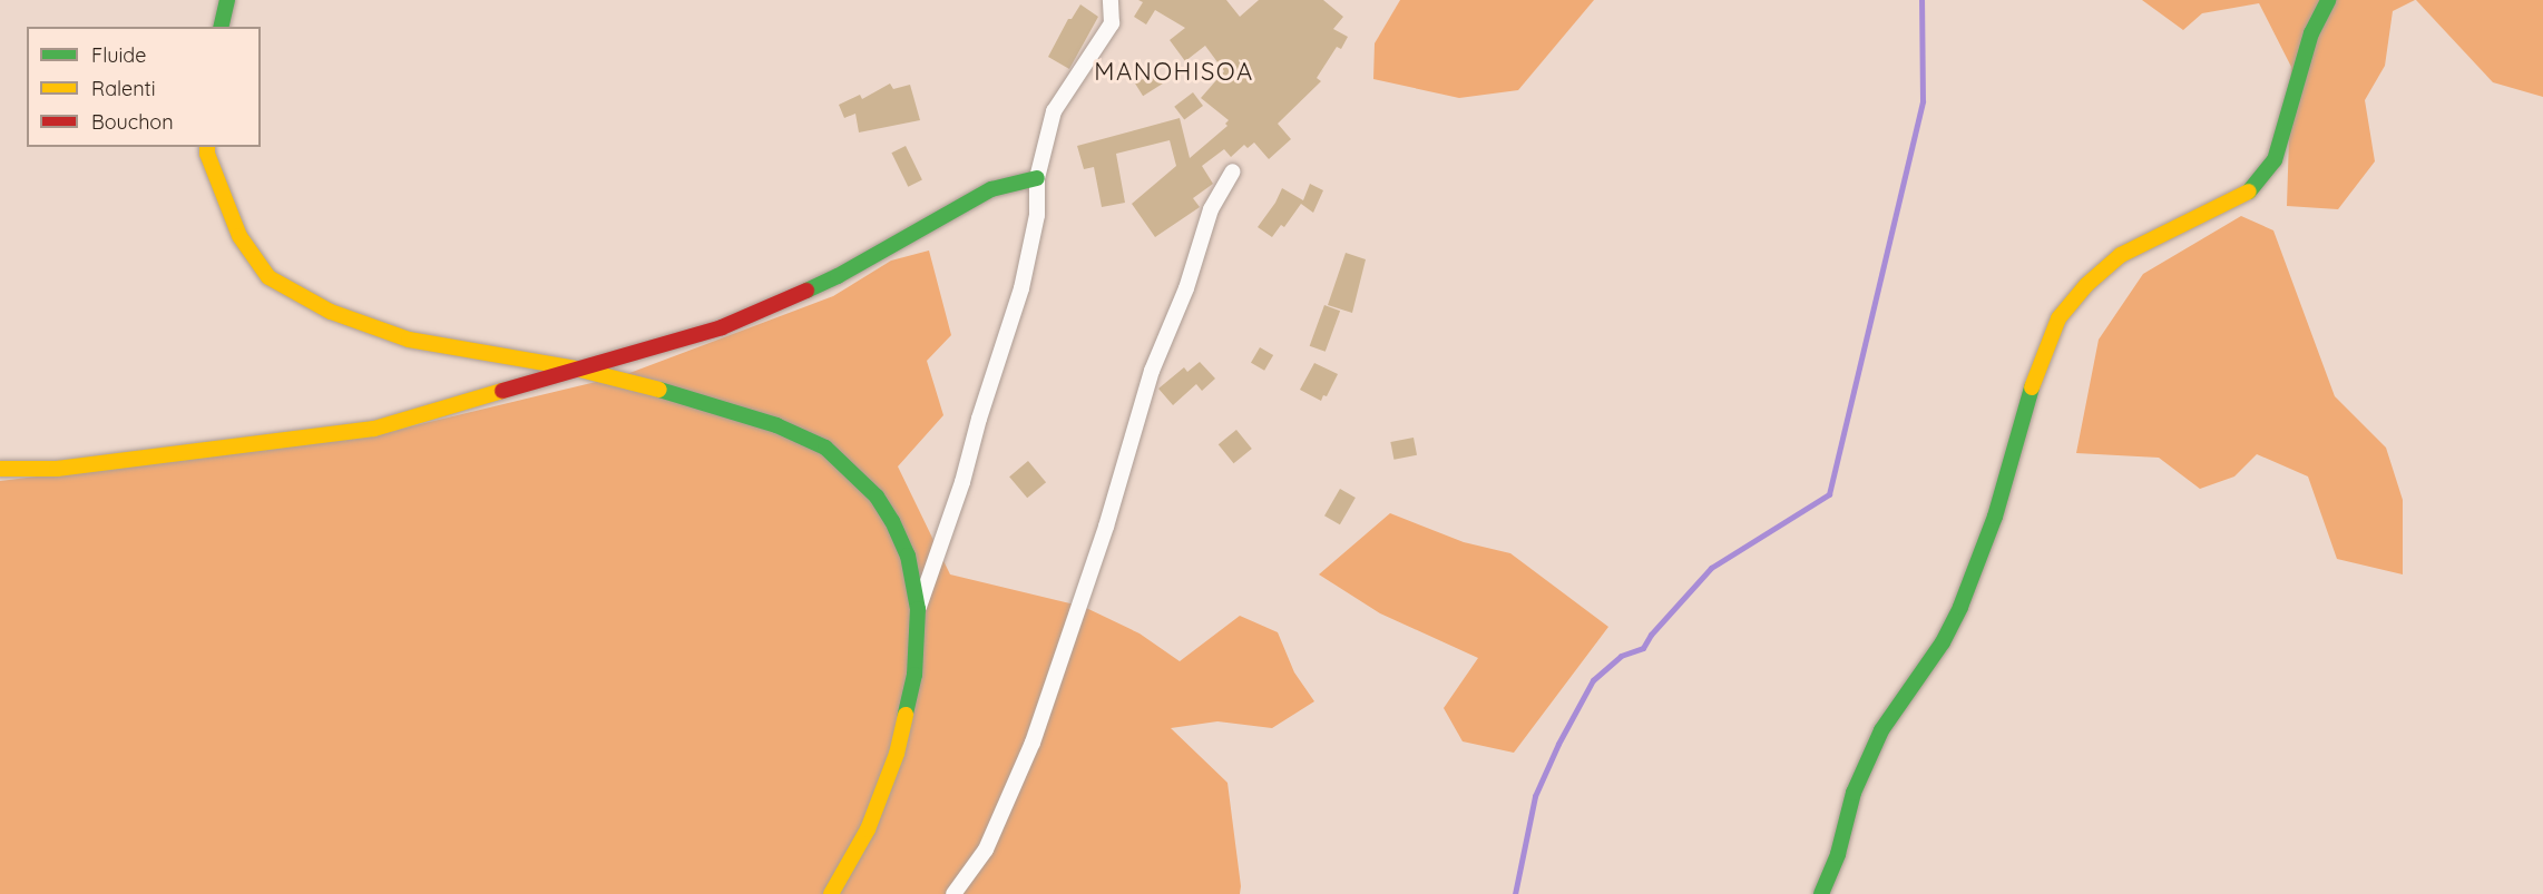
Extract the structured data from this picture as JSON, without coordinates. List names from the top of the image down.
{
  "districts": ["MANOHISOA"],
  "legend": ["Fluide", "Ralenti", "Bouchon"]
}
